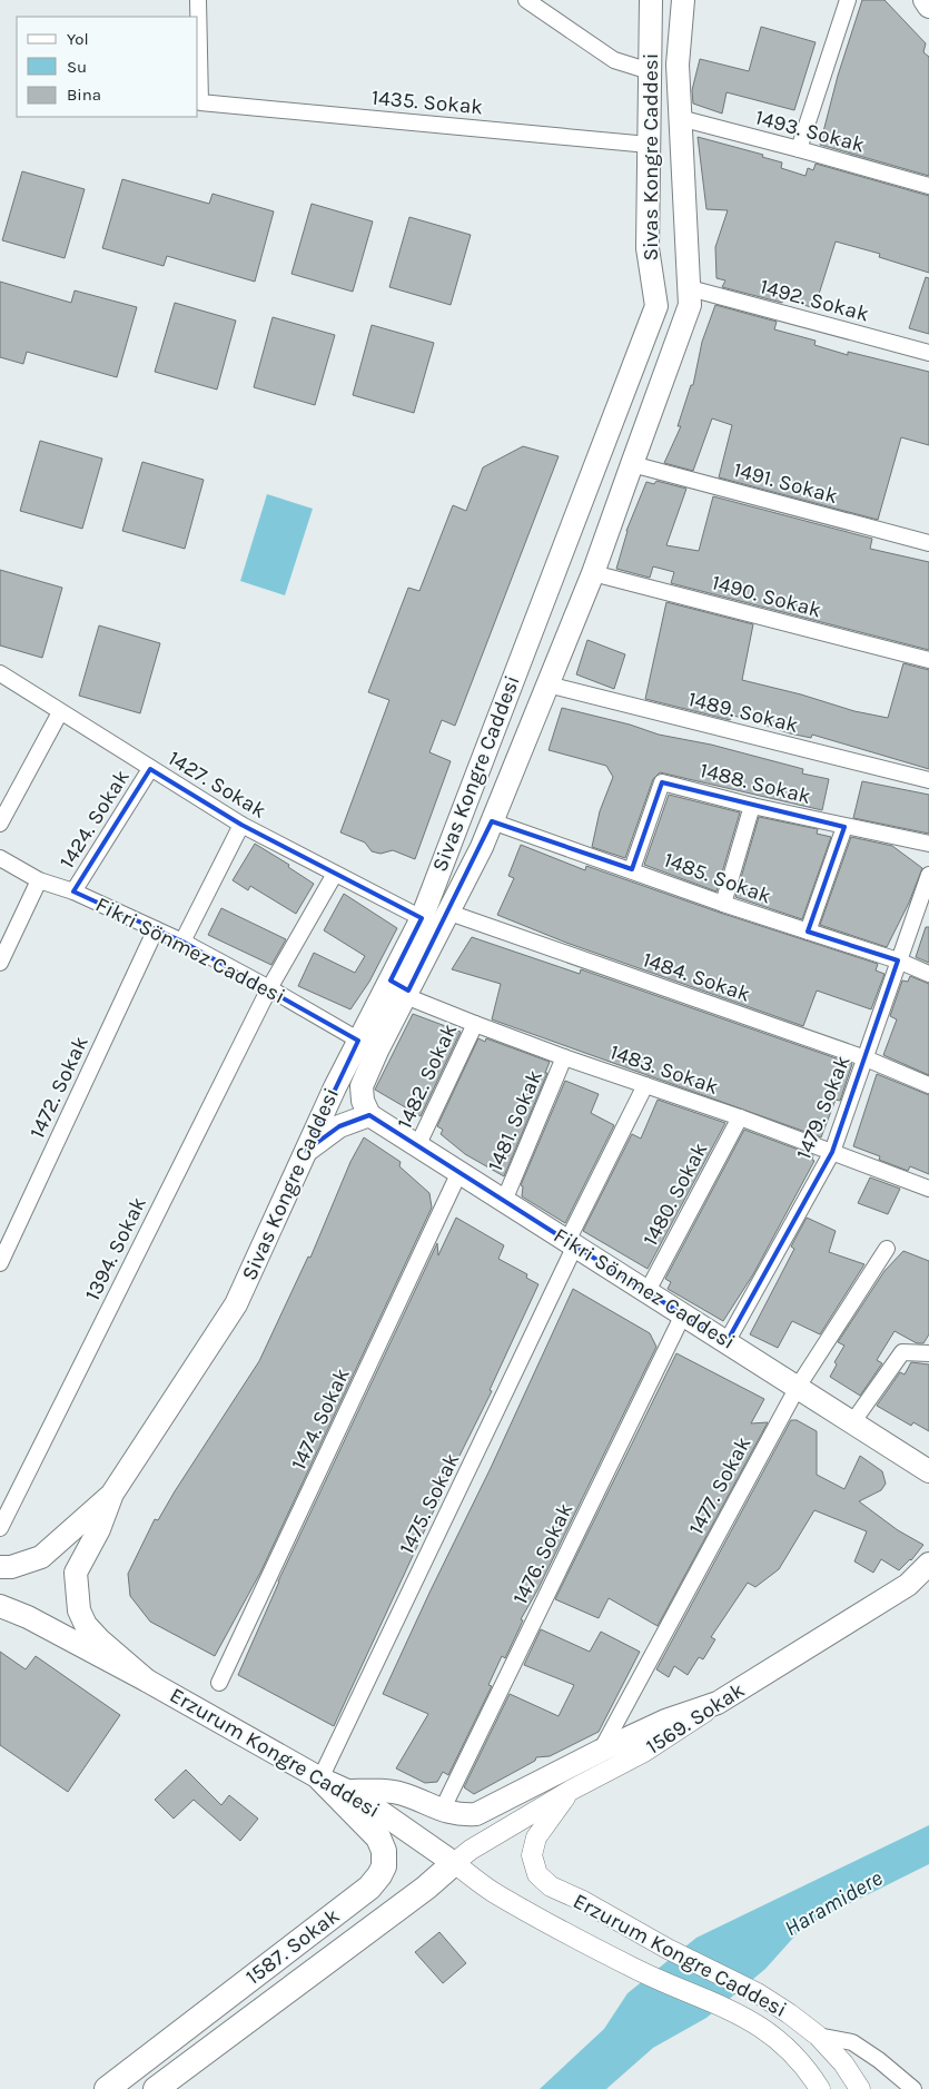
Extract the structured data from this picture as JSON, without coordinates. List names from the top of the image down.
{
  "streets": {
    "main road": [
      "Sivas Kongre Caddesi",
      "Fikri Sönmez Caddesi",
      "1569. Sokak",
      "Erzurum Kongre Caddesi",
      "1587. Sokak"
    ],
    "street": [
      "1435. Sokak",
      "1493. Sokak",
      "1492. Sokak",
      "1491. Sokak",
      "1490. Sokak",
      "1489. Sokak",
      "1488. Sokak",
      "1427. Sokak",
      "1424. Sokak",
      "1485. Sokak",
      "1484. Sokak",
      "1483. Sokak",
      "1482. Sokak",
      "1472. Sokak",
      "1479. Sokak",
      "1481. Sokak",
      "1480. Sokak",
      "1394. Sokak",
      "1474. Sokak",
      "1477. Sokak",
      "1475. Sokak",
      "1476. Sokak"
    ]
  },
  "crossings": [
    ["1435. Sokak", "Sivas Kongre Caddesi"],
    ["1493. Sokak", "Sivas Kongre Caddesi"],
    ["Sivas Kongre Caddesi", "1492. Sokak"],
    ["Sivas Kongre Caddesi", "1491. Sokak"],
    ["Sivas Kongre Caddesi", "1490. Sokak"],
    ["Sivas Kongre Caddesi", "1489. Sokak"],
    ["Sivas Kongre Caddesi", "1427. Sokak"],
    ["Sivas Kongre Caddesi", "1485. Sokak"],
    ["Sivas Kongre Caddesi", "Fikri Sönmez Caddesi"],
    ["Sivas Kongre Caddesi", "1484. Sokak"],
    ["Sivas Kongre Caddesi", "1483. Sokak"],
    ["Sivas Kongre Caddesi", "Erzurum Kongre Caddesi"],
    ["1488. Sokak", "1485. Sokak"],
    ["1427. Sokak", "1424. Sokak"],
    ["1427. Sokak", "1394. Sokak"],
    ["1424. Sokak", "Fikri Sönmez Caddesi"],
    ["1485. Sokak", "1479. Sokak"],
    ["Fikri Sönmez Caddesi", "1482. Sokak"],
    ["Fikri Sönmez Caddesi", "1472. Sokak"],
    ["Fikri Sönmez Caddesi", "1479. Sokak"],
    ["Fikri Sönmez Caddesi", "1481. Sokak"],
    ["Fikri Sönmez Caddesi", "1480. Sokak"],
    ["Fikri Sönmez Caddesi", "1394. Sokak"],
    ["Fikri Sönmez Caddesi", "1474. Sokak"],
    ["Fikri Sönmez Caddesi", "1477. Sokak"],
    ["Fikri Sönmez Caddesi", "1475. Sokak"],
    ["Fikri Sönmez Caddesi", "1476. Sokak"],
    ["1484. Sokak", "1479. Sokak"],
    ["1483. Sokak", "1482. Sokak"],
    ["1483. Sokak", "1479. Sokak"],
    ["1483. Sokak", "1481. Sokak"],
    ["1483. Sokak", "1480. Sokak"],
    ["1483. Sokak", "1475. Sokak"],
    ["1475. Sokak", "Erzurum Kongre Caddesi"],
    ["1475. Sokak", "1587. Sokak"],
    ["1569. Sokak", "Erzurum Kongre Caddesi"],
    ["1569. Sokak", "1587. Sokak"],
    ["Erzurum Kongre Caddesi", "1587. Sokak"]
  ],
  "water": ["Haramidere"],
  "legend": ["Yol", "Su", "Bina"]
}
